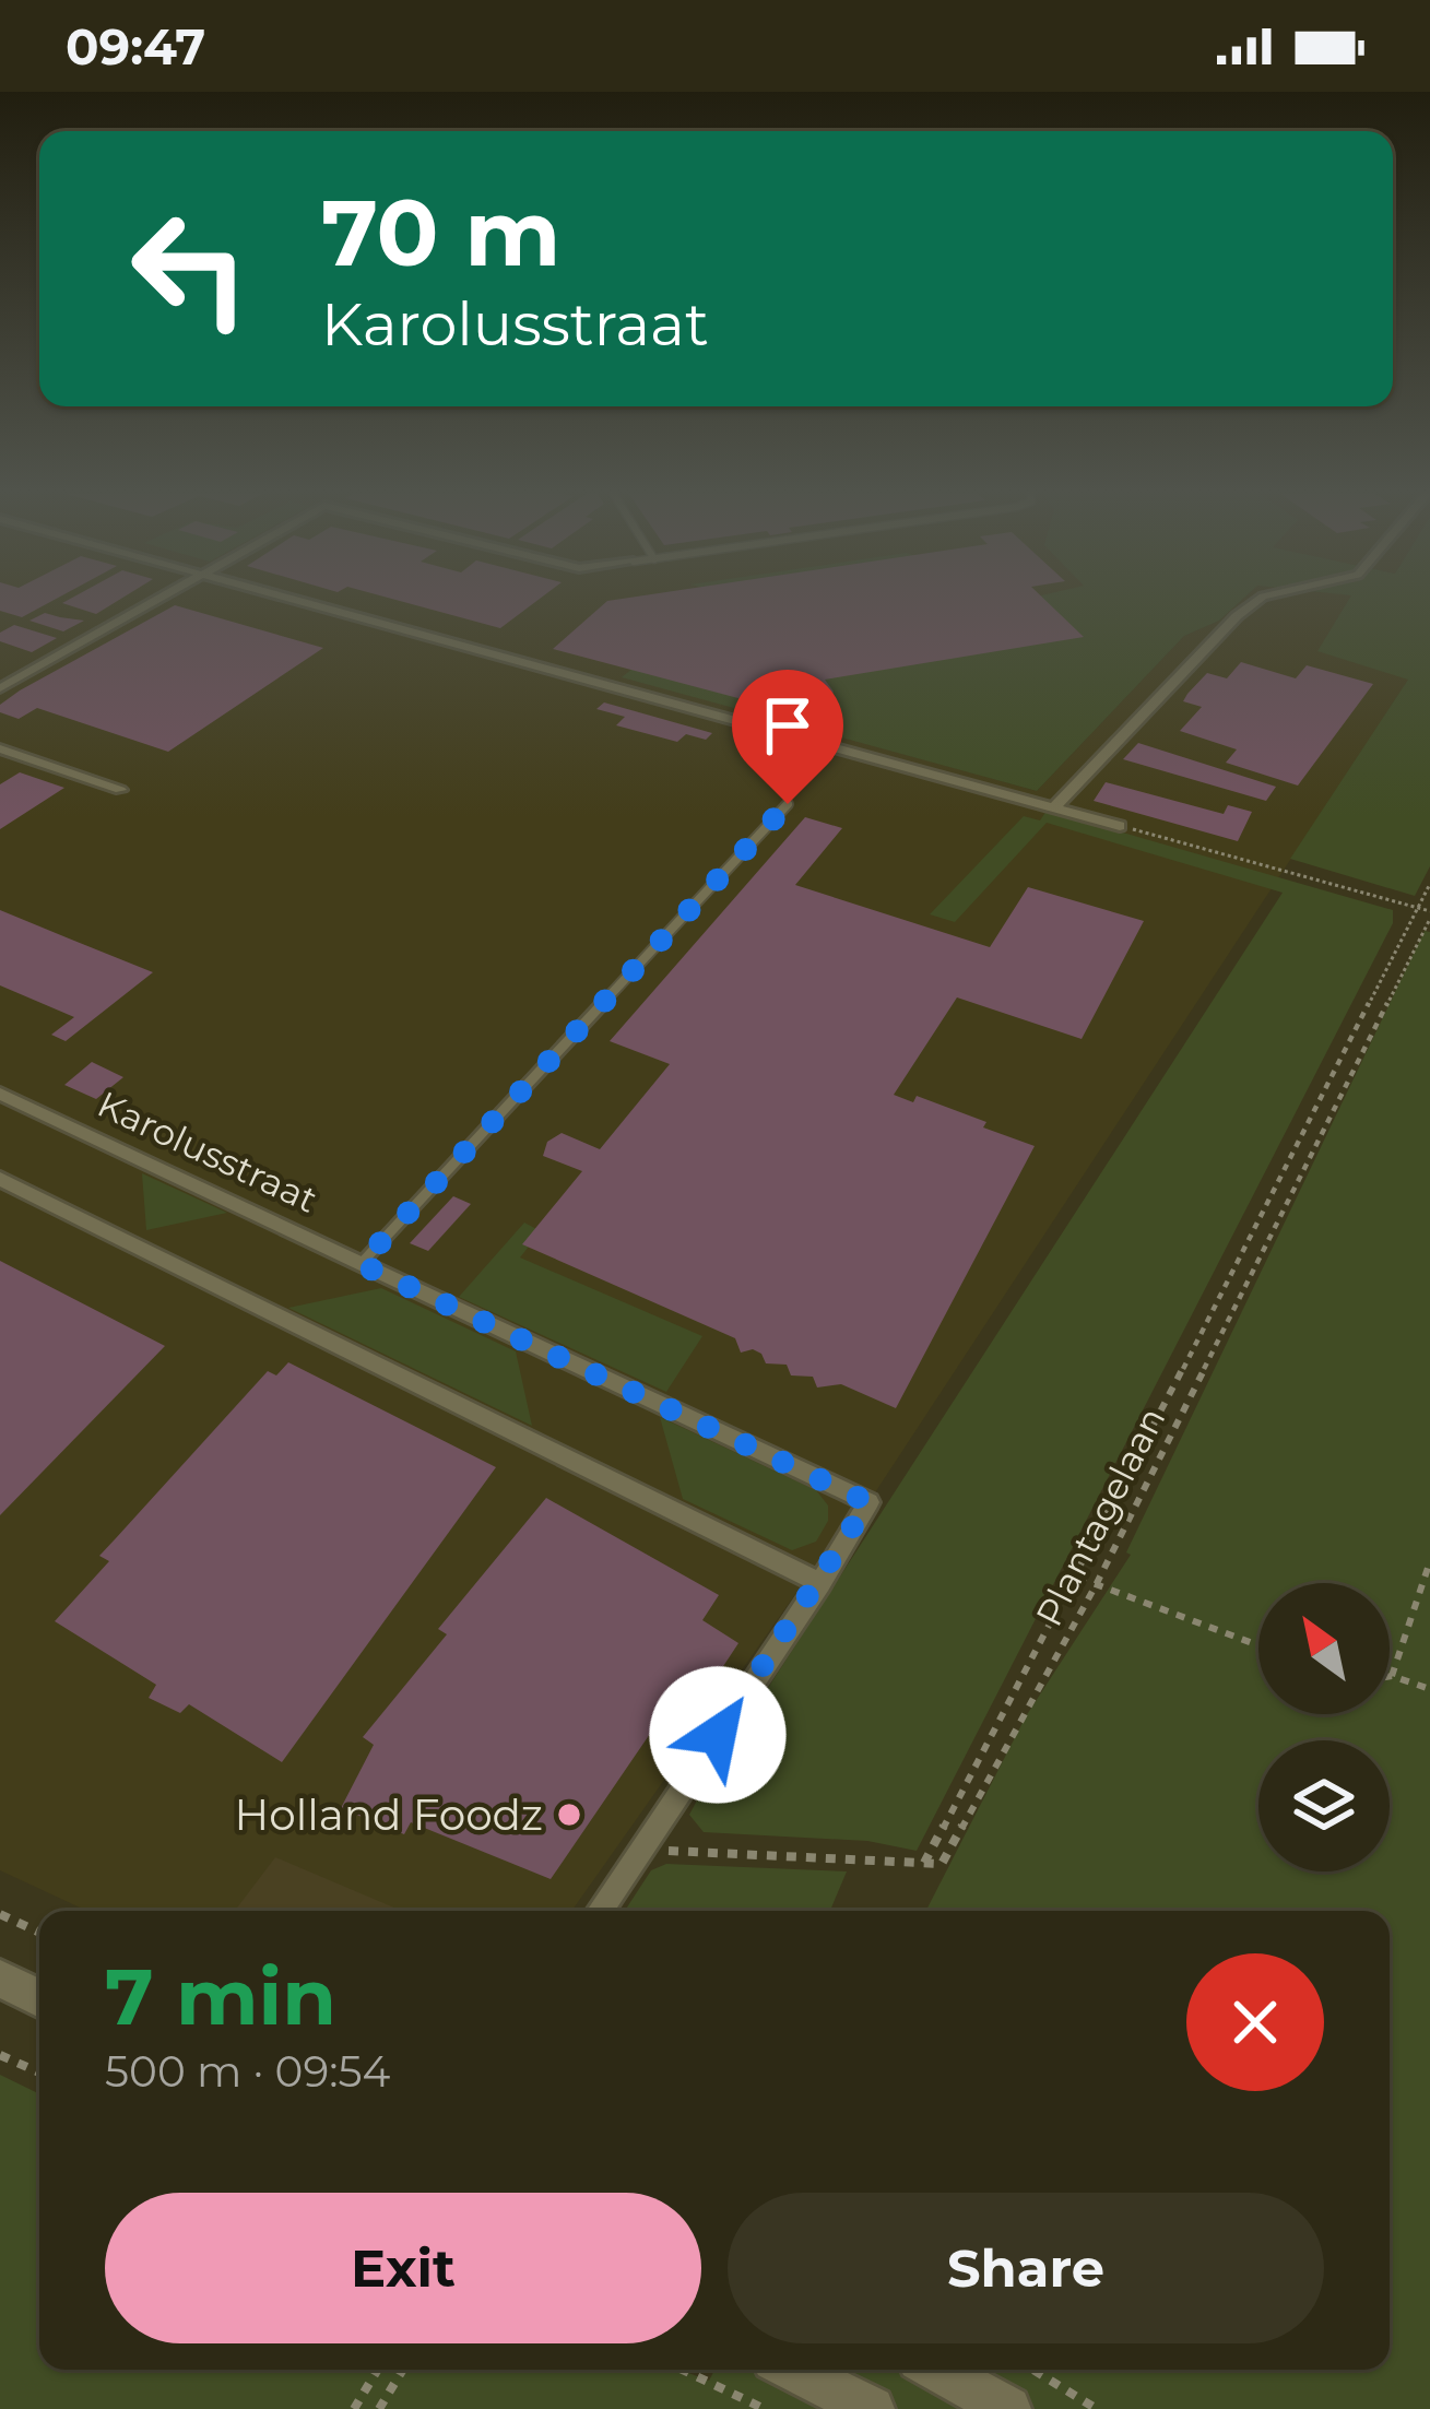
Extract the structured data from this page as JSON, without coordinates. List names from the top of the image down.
{
  "streets": {
    "street": ["Karolusstraat"],
    "path": ["Plantagelaan"]
  },
  "places": ["Holland Foodz"],
  "north": "top left",
  "page": {
    "status": "09:47",
    "turn": ["70 m", "Karolusstraat"],
    "heading": ["7 min", "500 m · 09:54"],
    "buttons": ["Exit", "Share"]
  }
}
